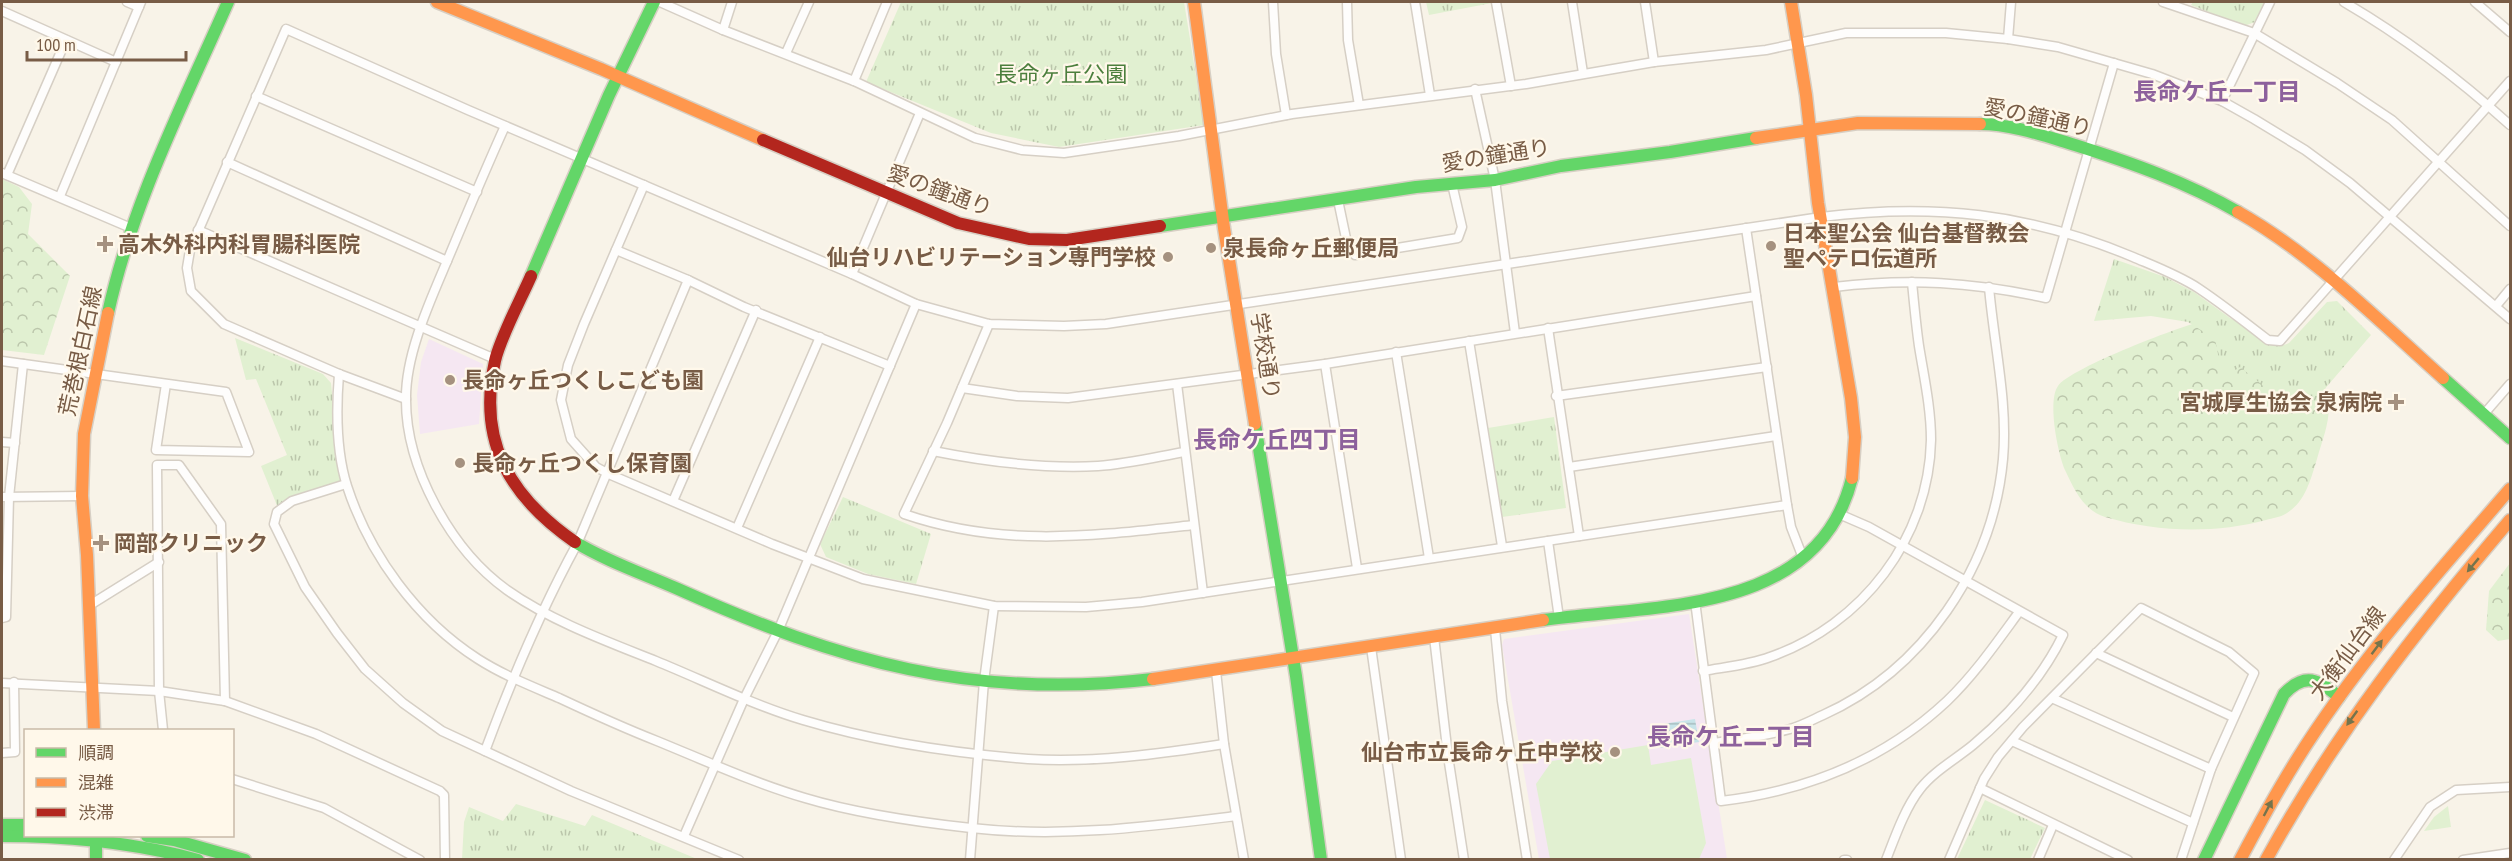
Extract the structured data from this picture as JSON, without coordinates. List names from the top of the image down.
{
  "streets": {
    "street": [
      "愛の鐘通り",
      "荒巻根白石線",
      "学校通り",
      "大衡仙台線"
    ]
  },
  "crossings": [
    ["愛の鐘通り", "学校通り"]
  ],
  "districts": ["長命ケ丘一丁目", "長命ケ丘四丁目", "長命ケ丘二丁目"],
  "parks": ["長命ヶ丘公園"],
  "places": {
    "health": ["高木外科内科胃腸科医院", "宮城厚生協会 泉病院", "岡部クリニック"],
    "other": [
      "日本聖公会 仙台基督教会 聖ペテロ伝道所",
      "泉長命ヶ丘郵便局",
      "仙台リハビリテーション専門学校",
      "長命ヶ丘つくしこども園",
      "長命ヶ丘つくし保育園",
      "仙台市立長命ヶ丘中学校"
    ]
  },
  "legend": ["順調", "混雑", "渋滞"],
  "scale_bar": "100 m"
}
